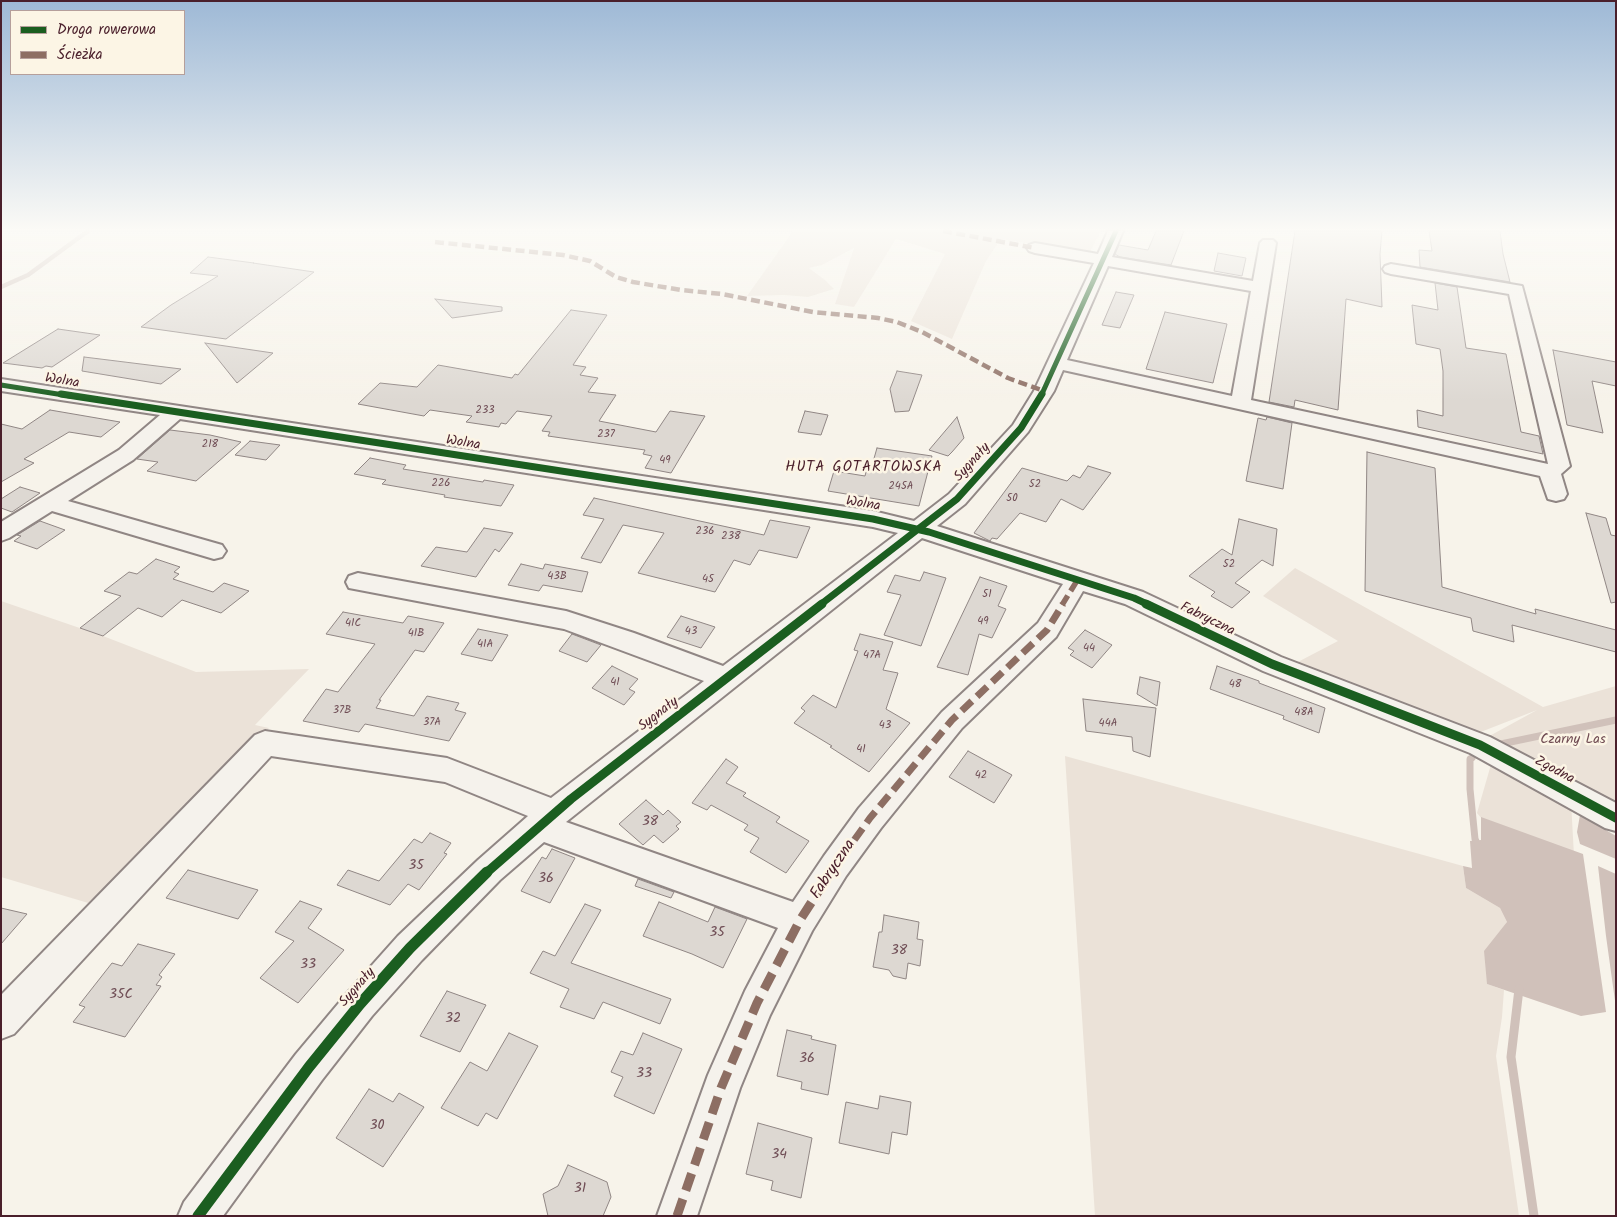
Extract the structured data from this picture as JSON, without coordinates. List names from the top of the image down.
{
  "streets": {
    "street": [
      "Wolna",
      "Sygnały",
      "Fabryczna",
      "Zgodna"
    ]
  },
  "crossings": [
    ["Wolna", "Sygnały"],
    ["Wolna", "Fabryczna"],
    ["Sygnały", "Fabryczna"],
    ["Fabryczna", "Zgodna"]
  ],
  "districts": ["HUTA GOTARTOWSKA"],
  "parks": ["Czarny Las"],
  "house_numbers": [
    "233",
    "237",
    "218",
    "49",
    "226",
    "52",
    "245A",
    "50",
    "236",
    "238",
    "52",
    "43B",
    "45",
    "51",
    "49",
    "41C",
    "43",
    "41B",
    "41A",
    "44",
    "47A",
    "41",
    "48",
    "37B",
    "48A",
    "37A",
    "44A",
    "43",
    "41",
    "42",
    "38",
    "35",
    "36",
    "35",
    "38",
    "33",
    "35C",
    "32",
    "36",
    "33",
    "30",
    "34",
    "31"
  ],
  "legend": ["Droga rowerowa", "Ścieżka"]
}
